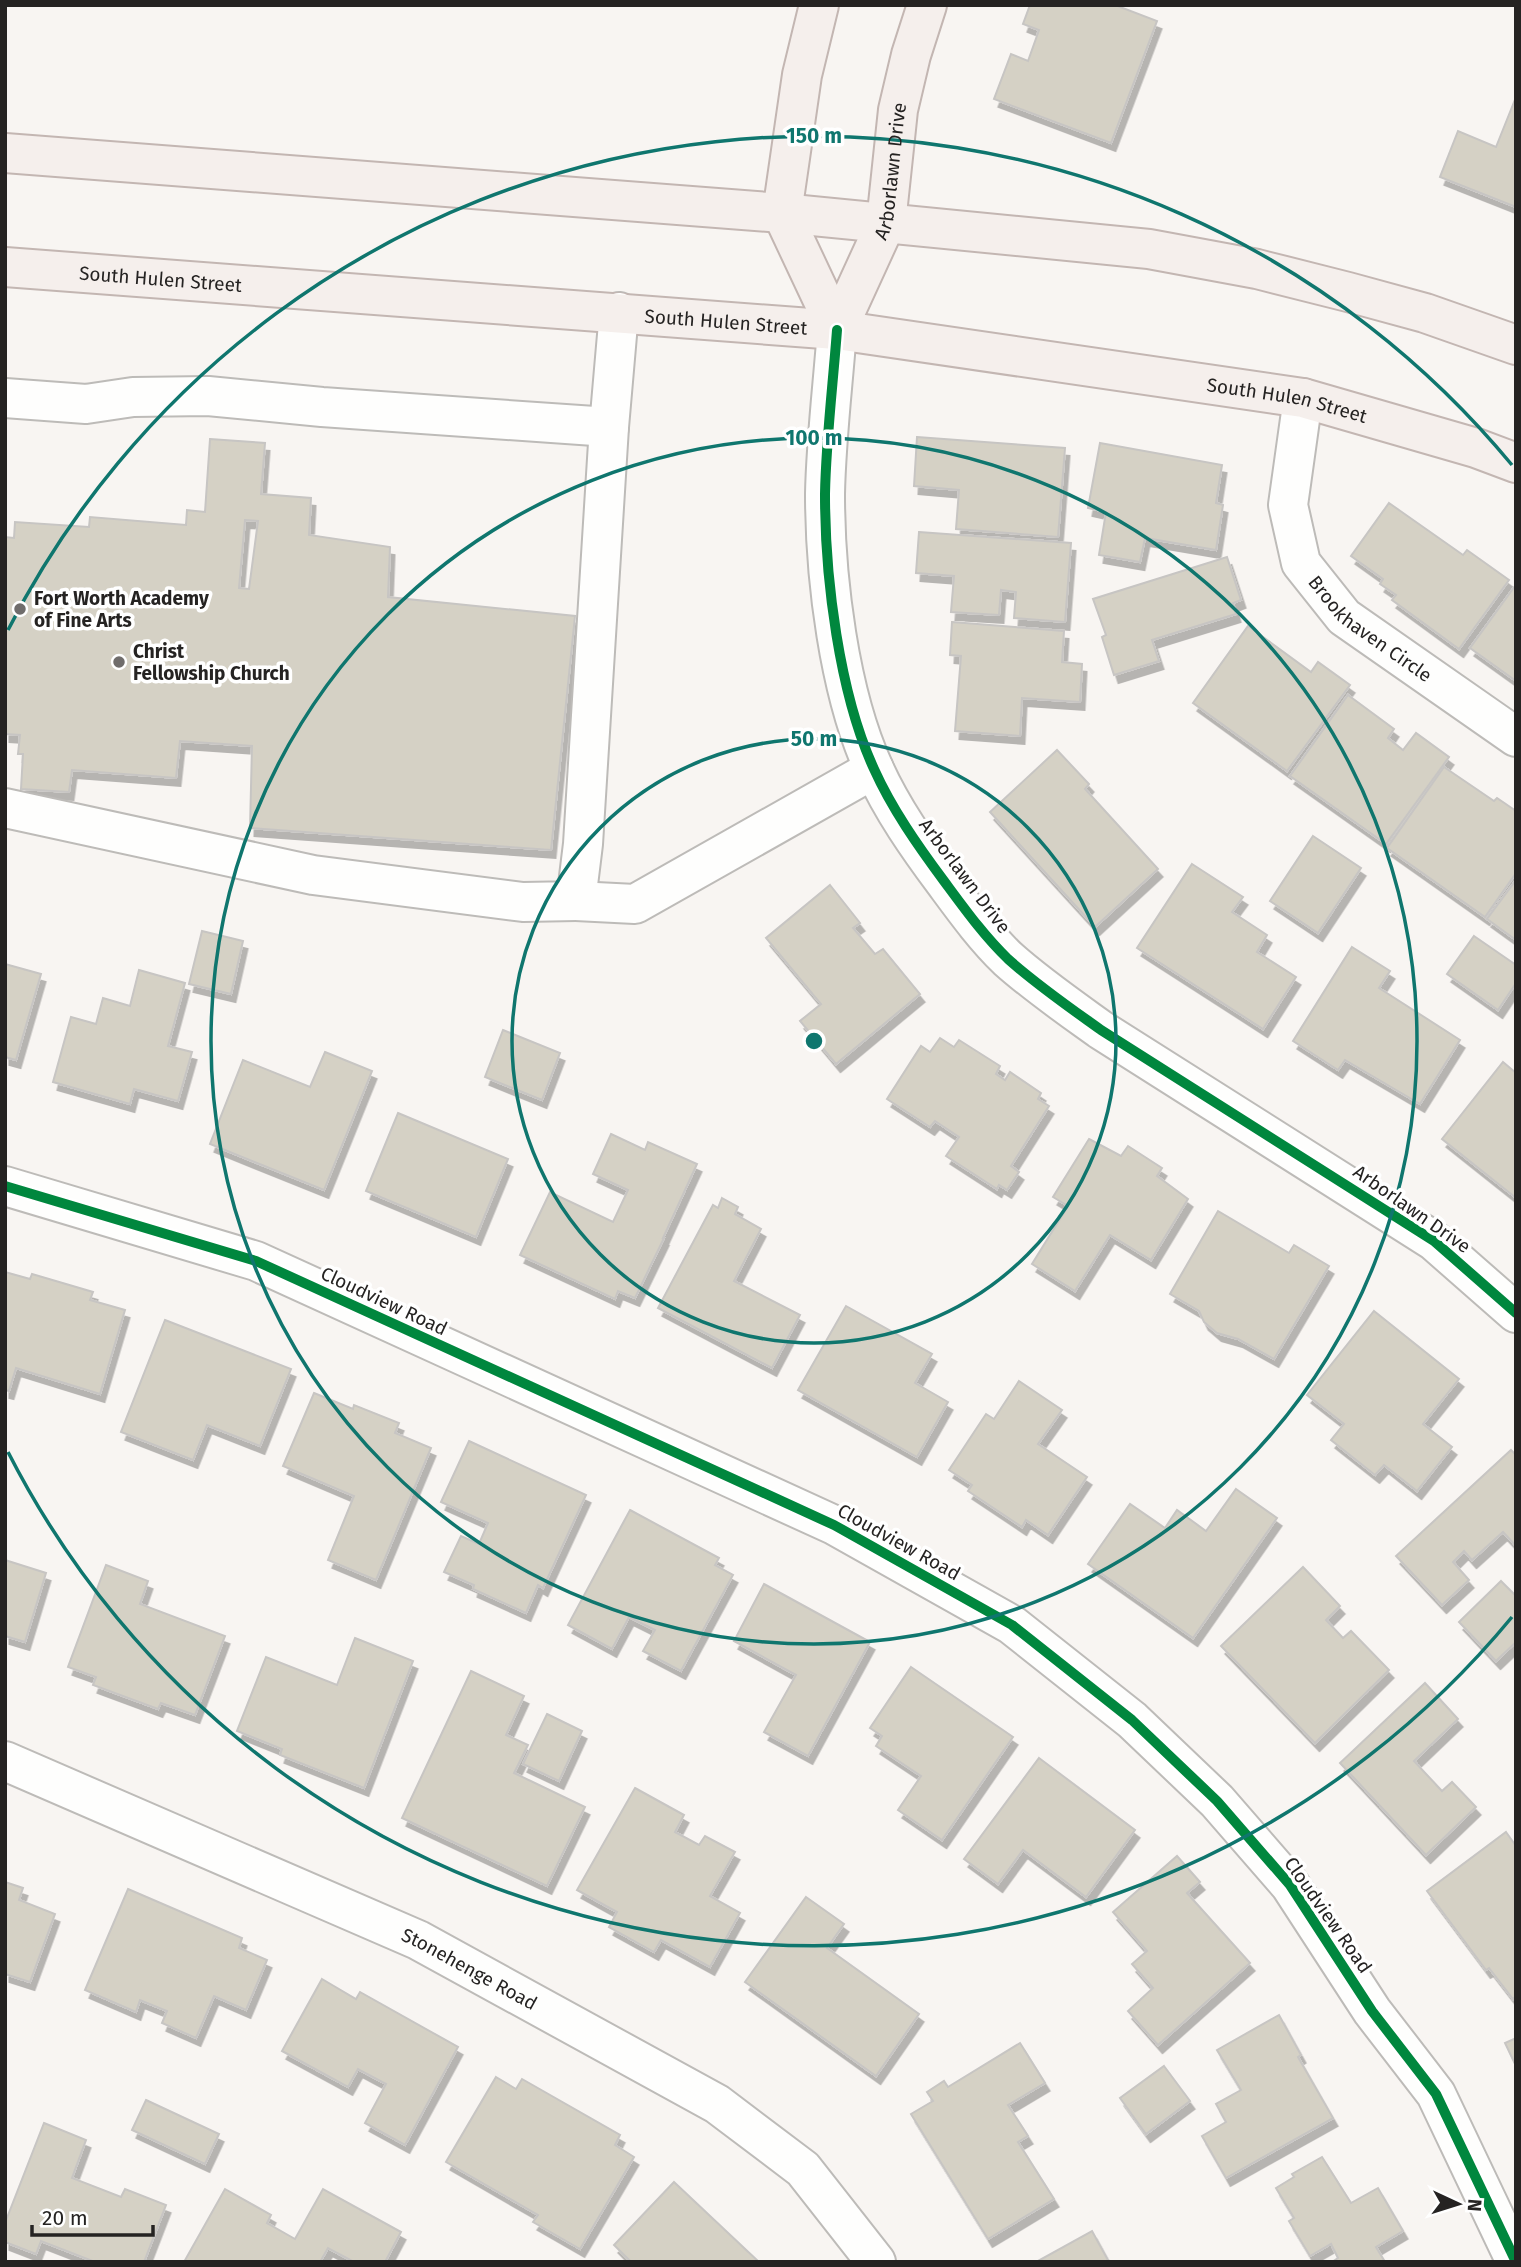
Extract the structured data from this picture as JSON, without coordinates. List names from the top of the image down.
{
  "streets": {
    "main road": ["Arborlawn Drive", "South Hulen Street"],
    "street": ["Brookhaven Circle", "Cloudview Road", "Stonehenge Road"]
  },
  "crossings": [
    ["Arborlawn Drive", "South Hulen Street"],
    ["South Hulen Street", "Brookhaven Circle"]
  ],
  "places": ["Fort Worth Academy of Fine Arts", "Christ Fellowship Church"],
  "scale_bar": "20 m",
  "north": "right",
  "rings": ["150 m", "100 m", "50 m"]
}
